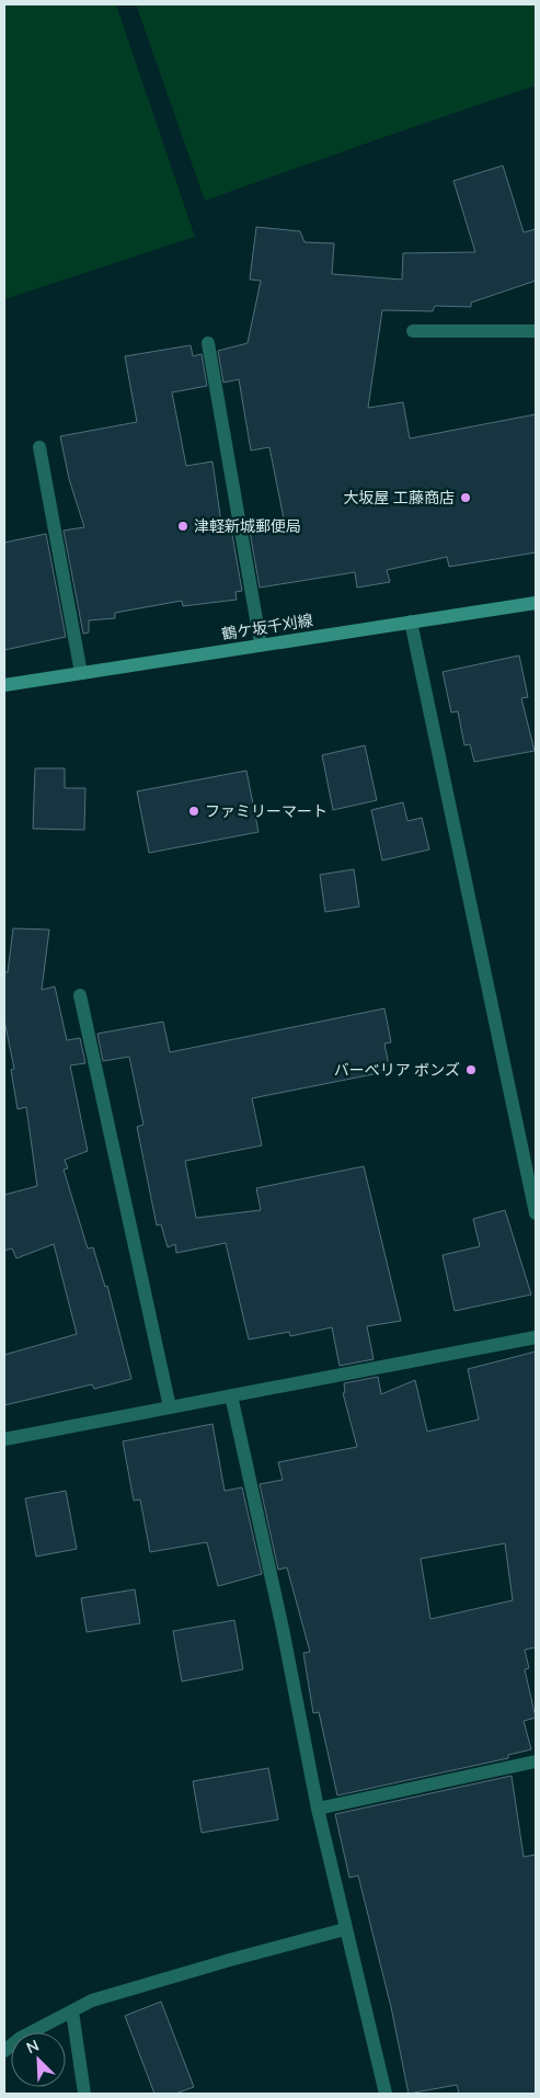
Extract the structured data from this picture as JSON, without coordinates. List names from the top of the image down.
{
  "streets": {
    "main road": ["鶴ケ坂千刈線"]
  },
  "places": [
    "大坂屋 工藤商店",
    "津軽新城郵便局",
    "ファミリーマート",
    "バーべリア ボンズ"
  ],
  "north": "top left"
}
